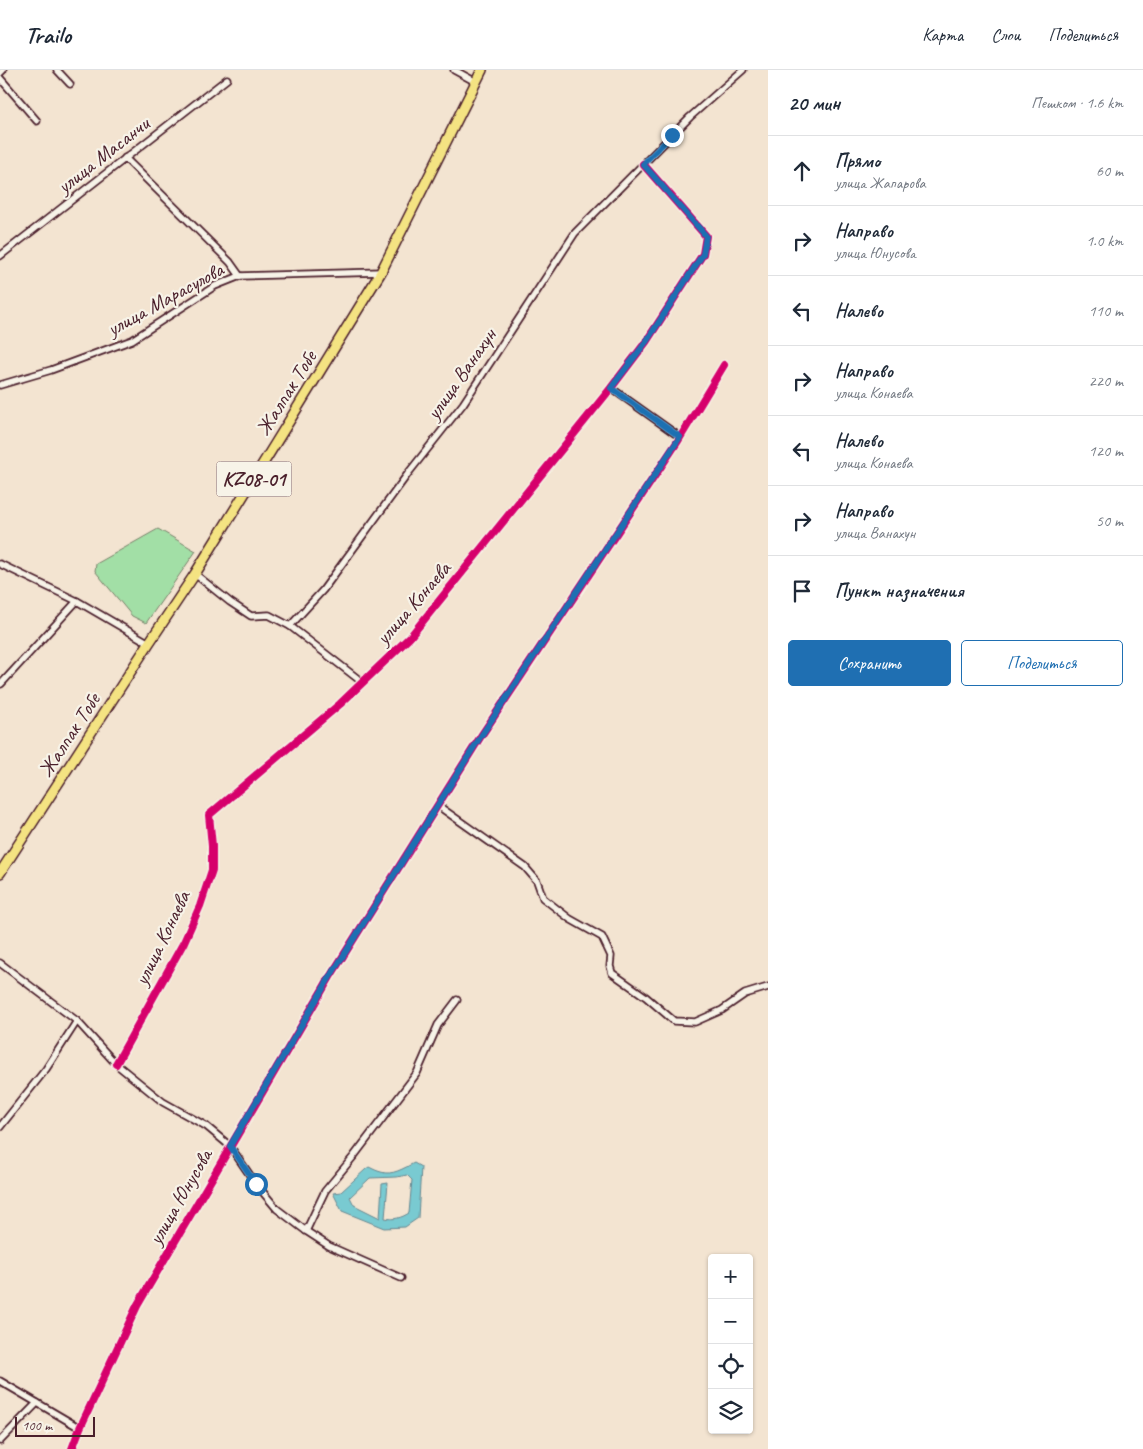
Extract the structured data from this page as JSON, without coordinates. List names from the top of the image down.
{
  "streets": {
    "main road": ["Жалпак Тобе", "KZ08-01"],
    "street": [
      "улица Масанчи",
      "улица Марасулова",
      "улица Ванахун",
      "улица Конаева",
      "улица Юнусова"
    ]
  },
  "crossings": [
    ["улица Марасулова", "Жалпак Тобе"],
    ["улица Ванахун", "улица Конаева"]
  ],
  "scale_bar": "100 m",
  "page": {
    "header": "Trailo",
    "nav": ["Карта", "Слои", "Поделиться"],
    "heading": ["20 мин", "Пешком · 1.6 km"],
    "list": [
      ["Прямо", "улица Жапарова", "60 m"],
      ["Направо", "улица Юнусова", "1.0 km"],
      ["Налево", "110 m"],
      ["Направо", "улица Конаева", "220 m"],
      ["Налево", "улица Конаева", "120 m"],
      ["Направо", "улица Ванахун", "50 m"],
      "Пункт назначения"
    ],
    "buttons": ["Сохранить", "Поделиться"],
    "map_buttons": ["+", "−"],
    "scale": "100 m"
  }
}
